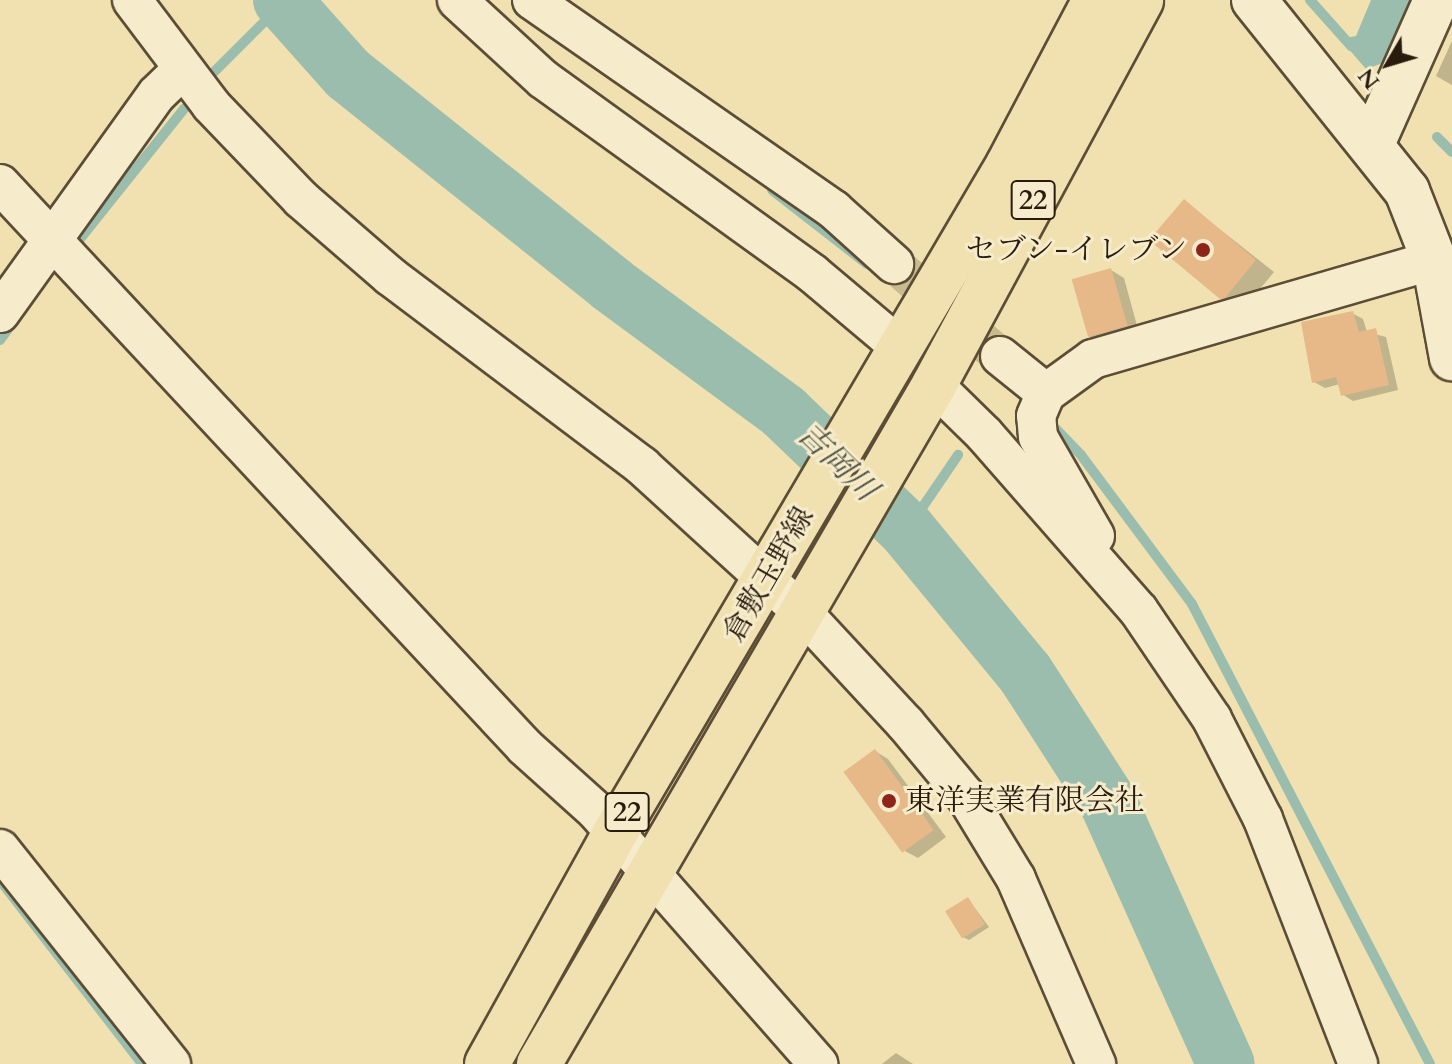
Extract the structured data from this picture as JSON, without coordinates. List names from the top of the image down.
{
  "streets": {
    "main road": ["22", "倉敷玉野線"]
  },
  "water": ["吉岡川"],
  "places": ["セブン-イレブン", "東洋実業有限会社"],
  "north": "bottom left"
}
